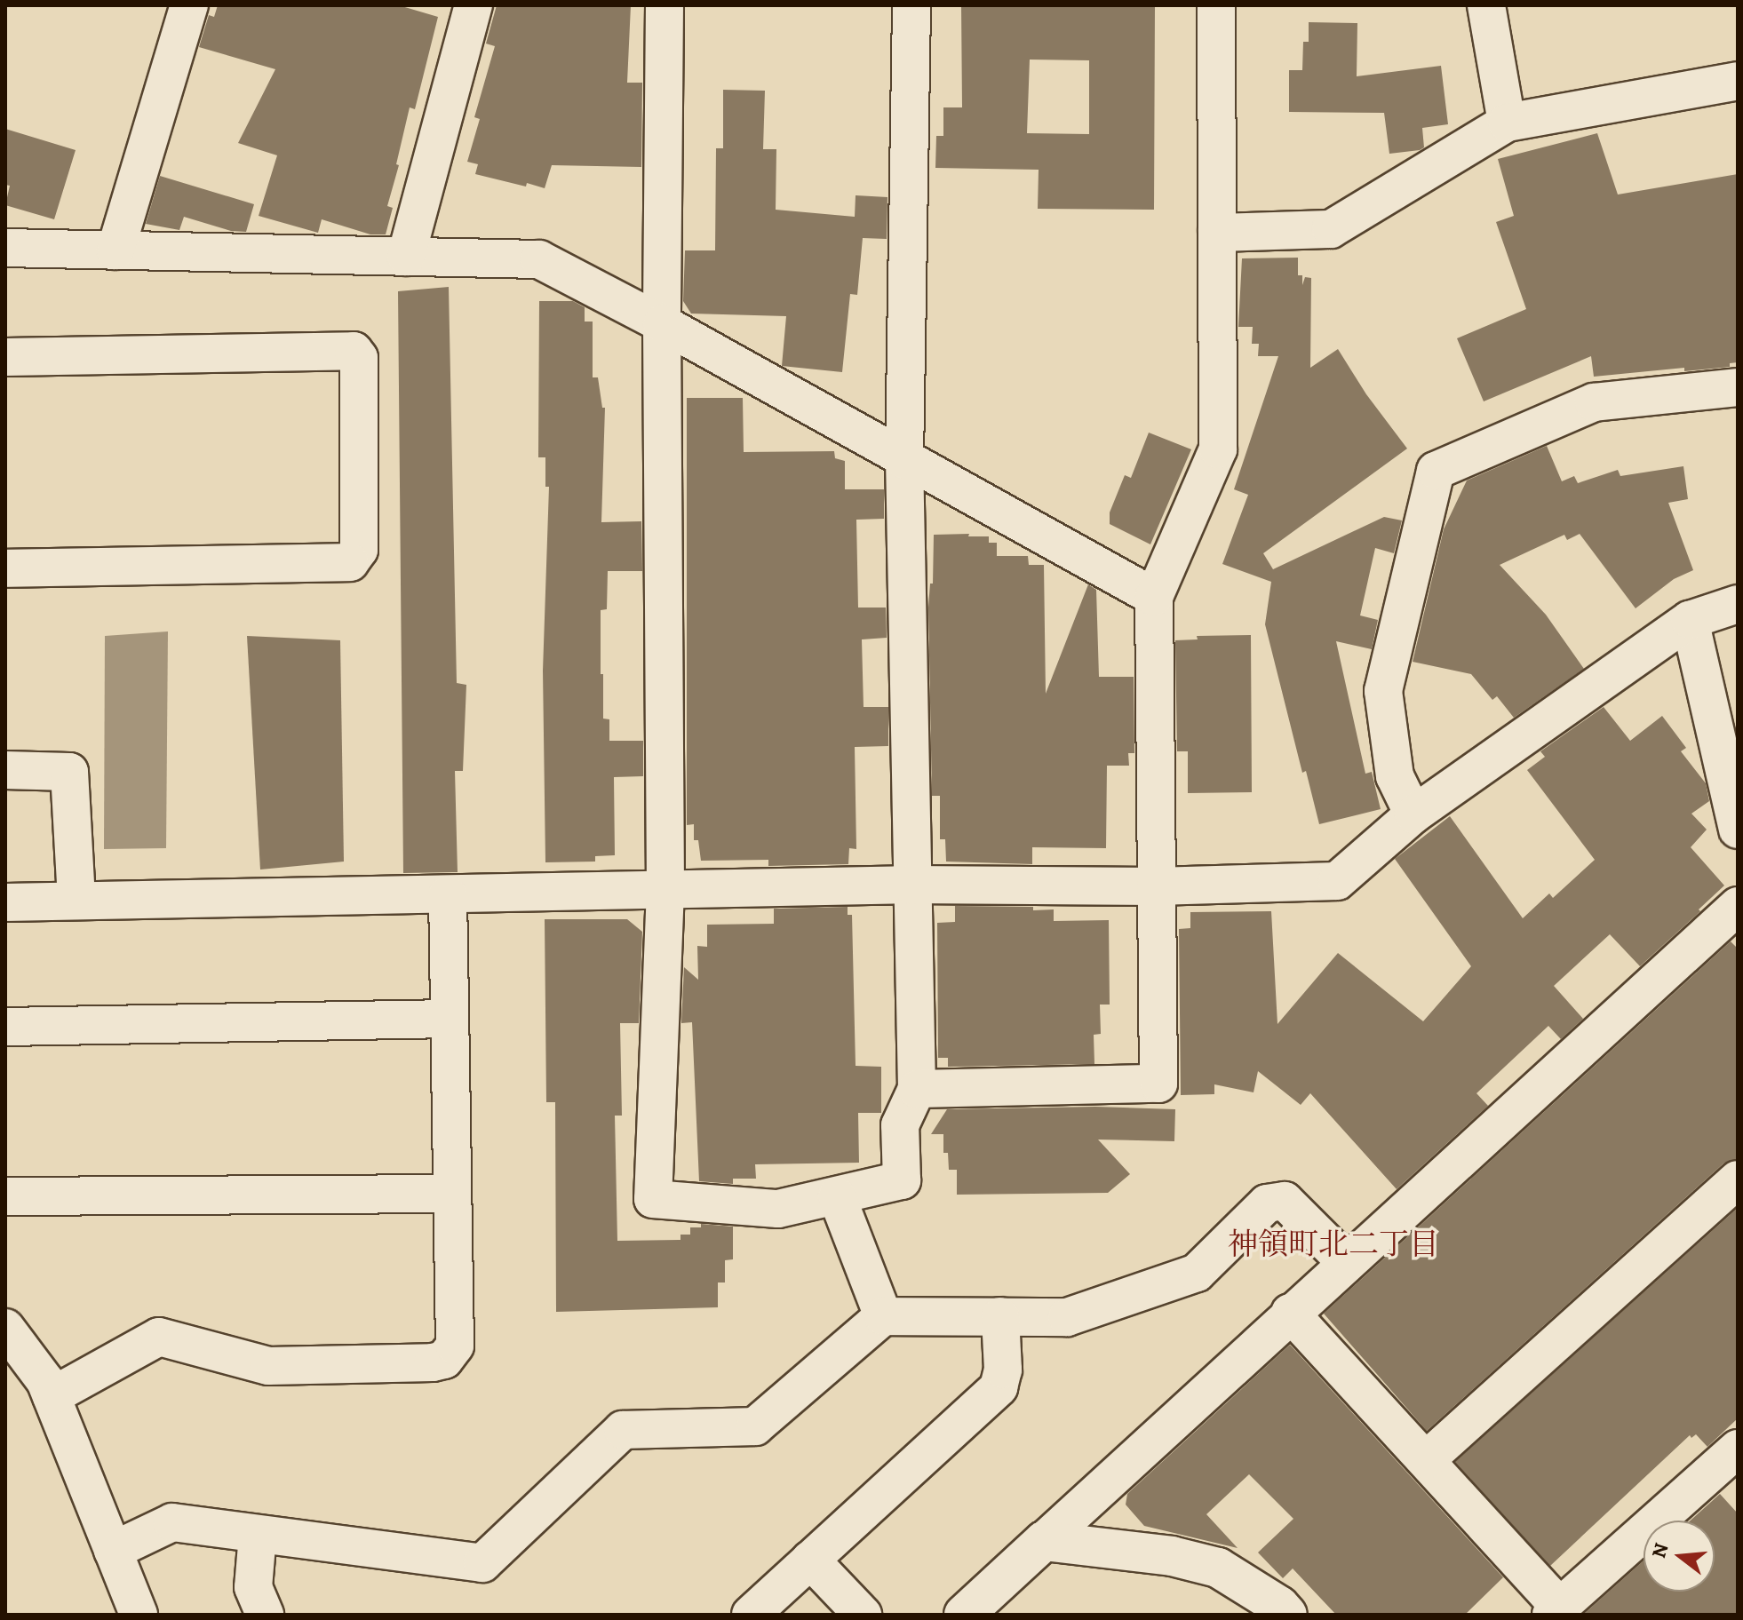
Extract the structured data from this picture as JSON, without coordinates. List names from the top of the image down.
{
  "districts": ["神領町北二丁目"],
  "north": "left"
}
